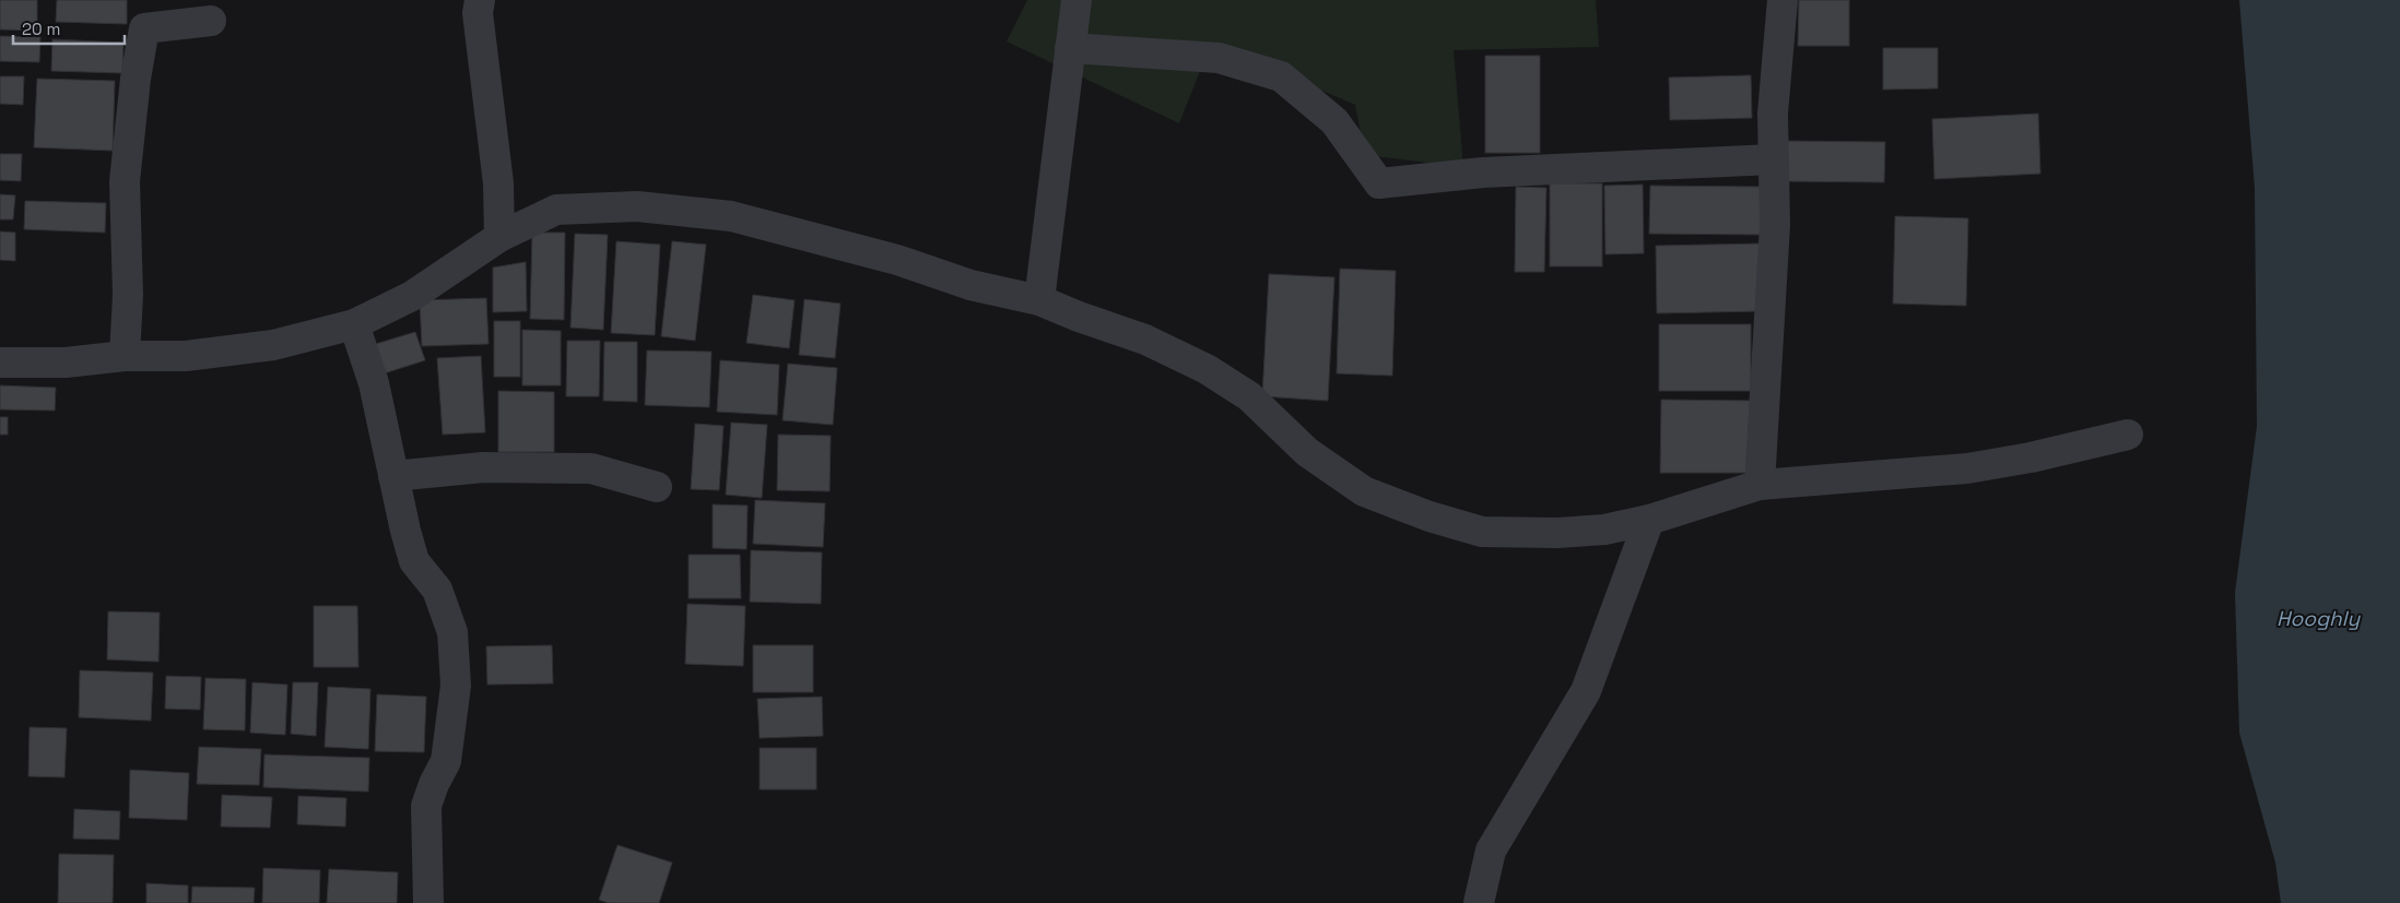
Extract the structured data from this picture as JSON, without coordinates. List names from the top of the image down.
{
  "water": ["Hooghly"],
  "scale_bar": "20 m"
}
